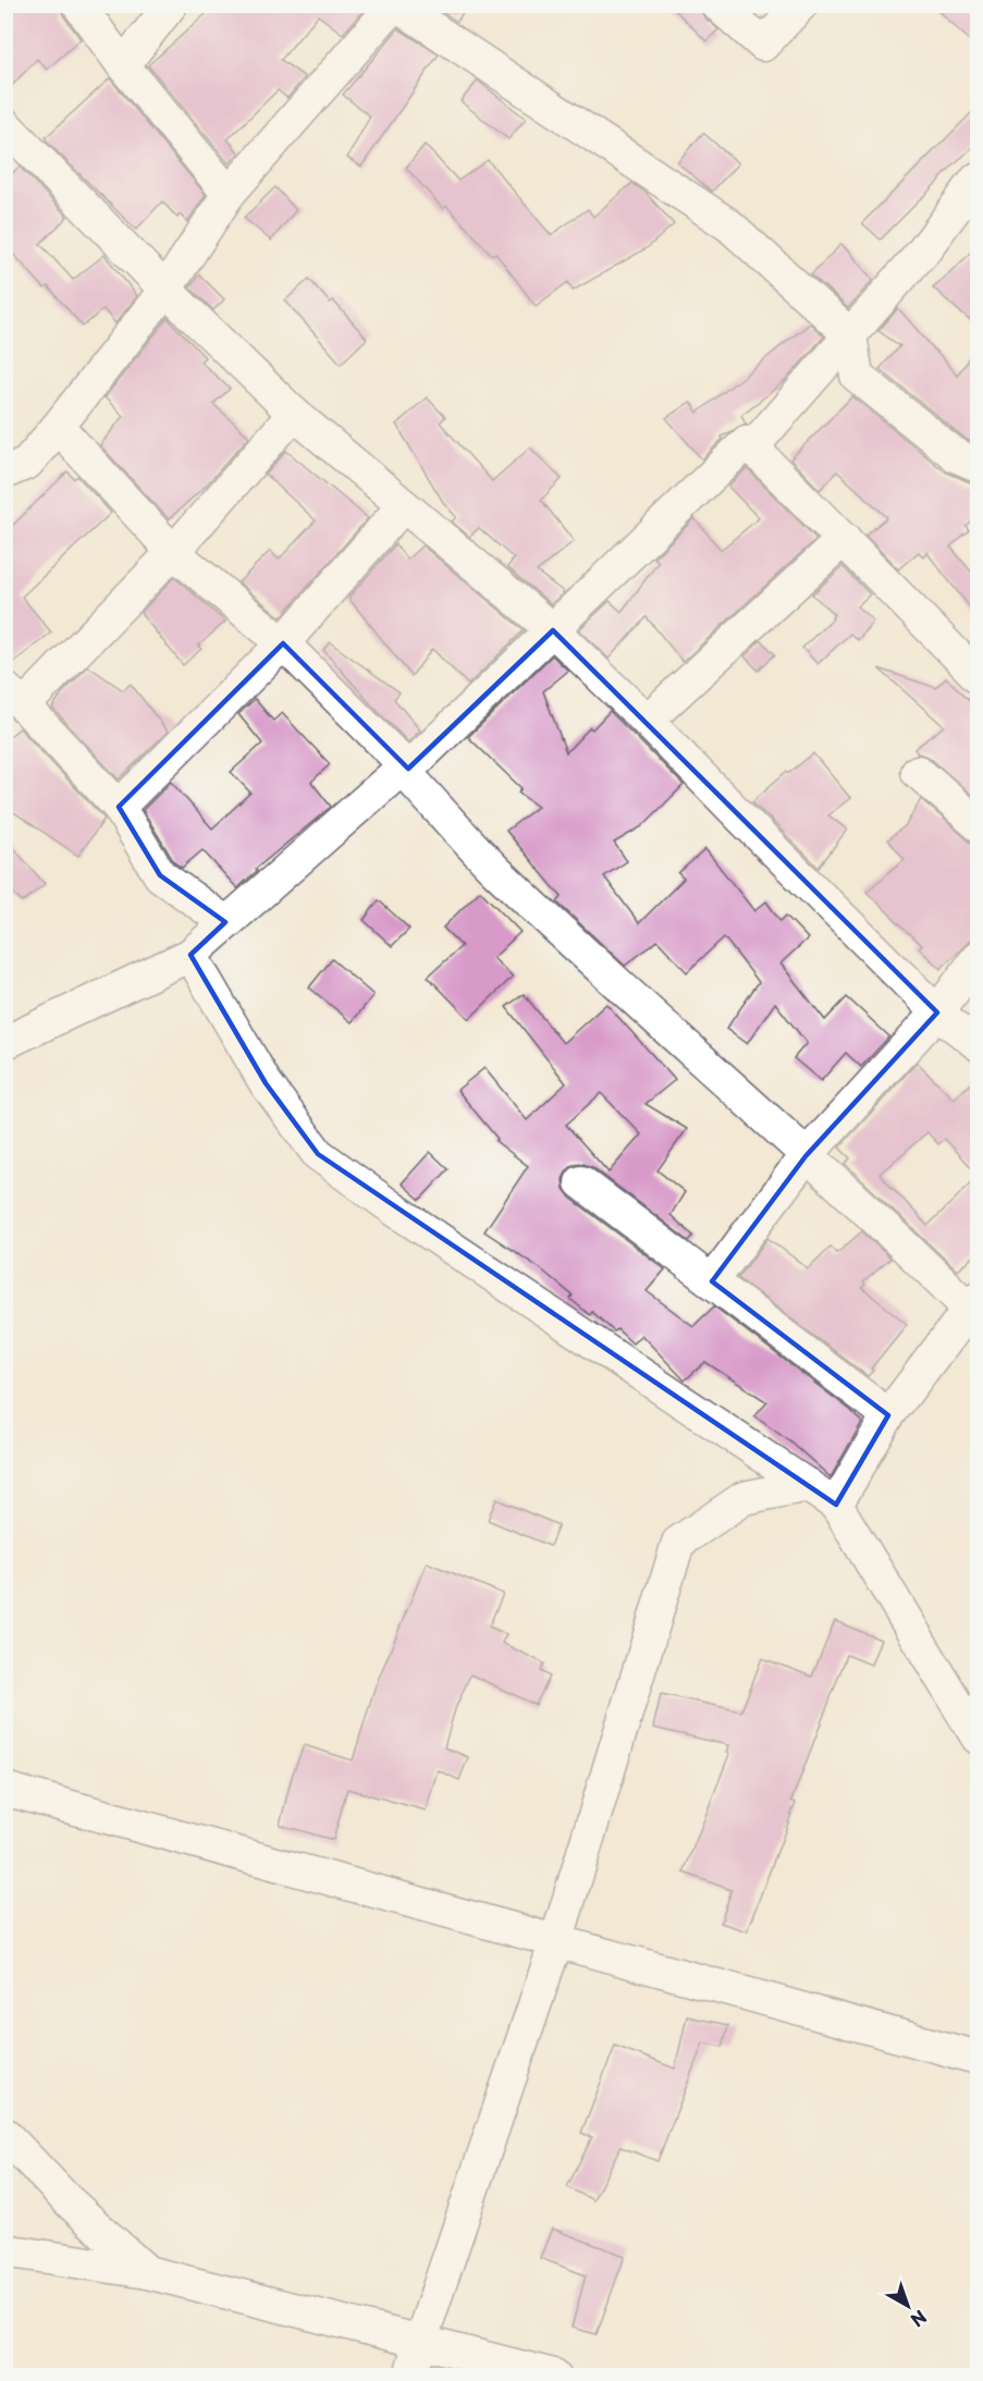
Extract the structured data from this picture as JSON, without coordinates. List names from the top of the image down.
{
  "north": "bottom right"
}
